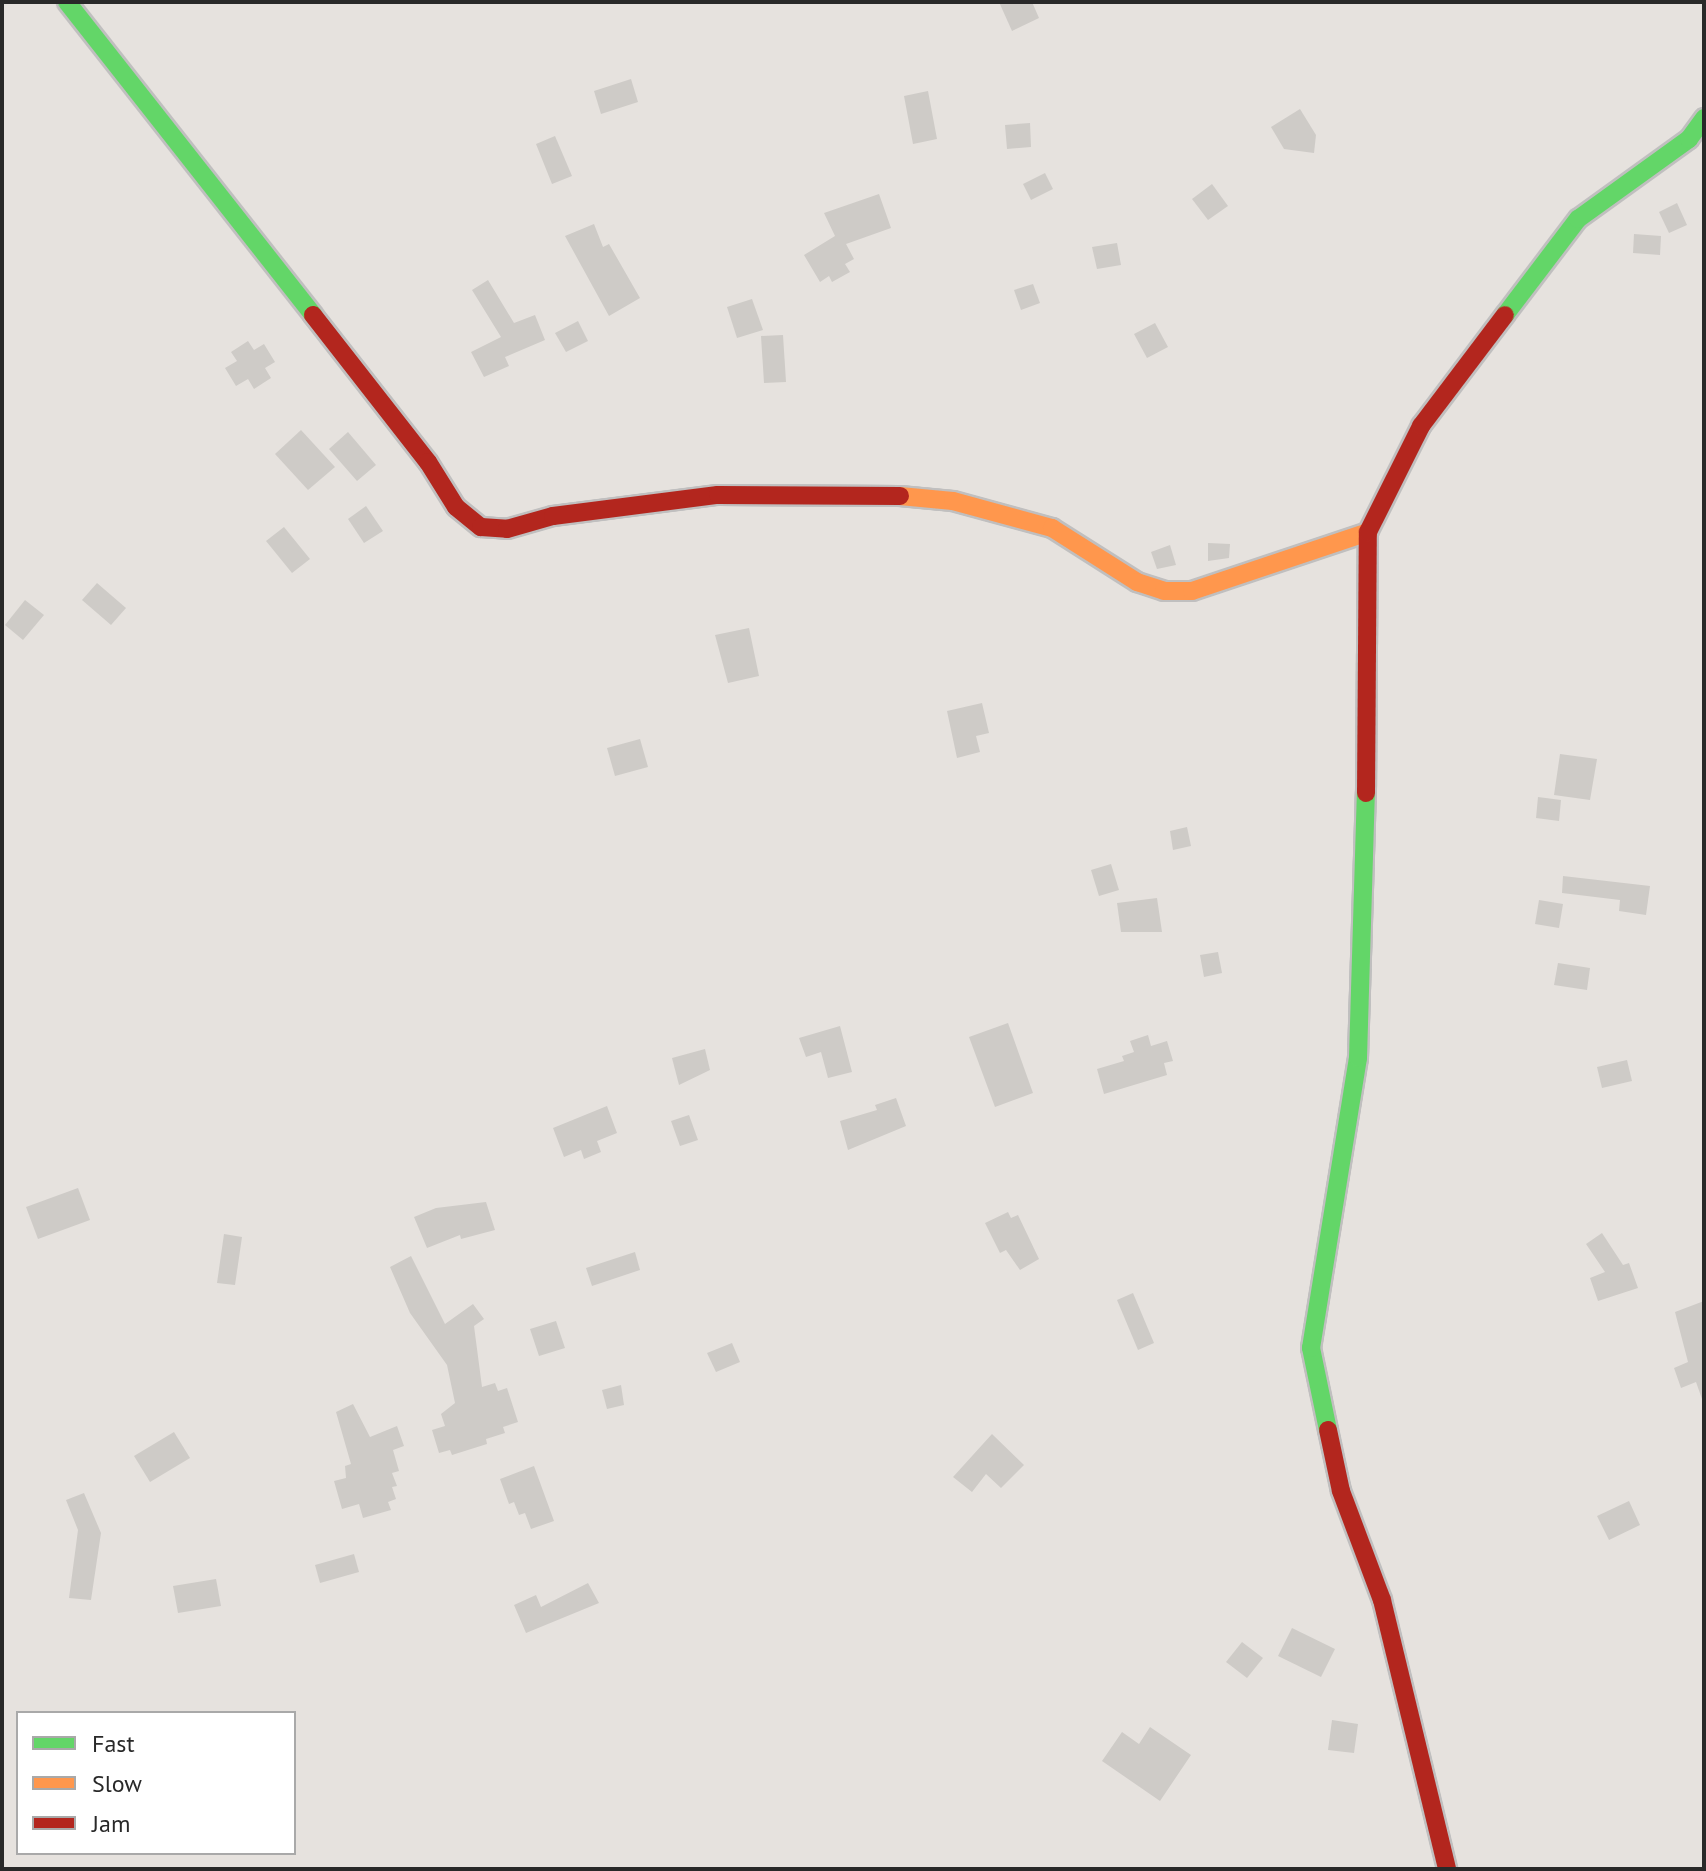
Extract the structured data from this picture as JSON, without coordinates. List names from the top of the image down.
{
  "legend": ["Fast", "Slow", "Jam"]
}
